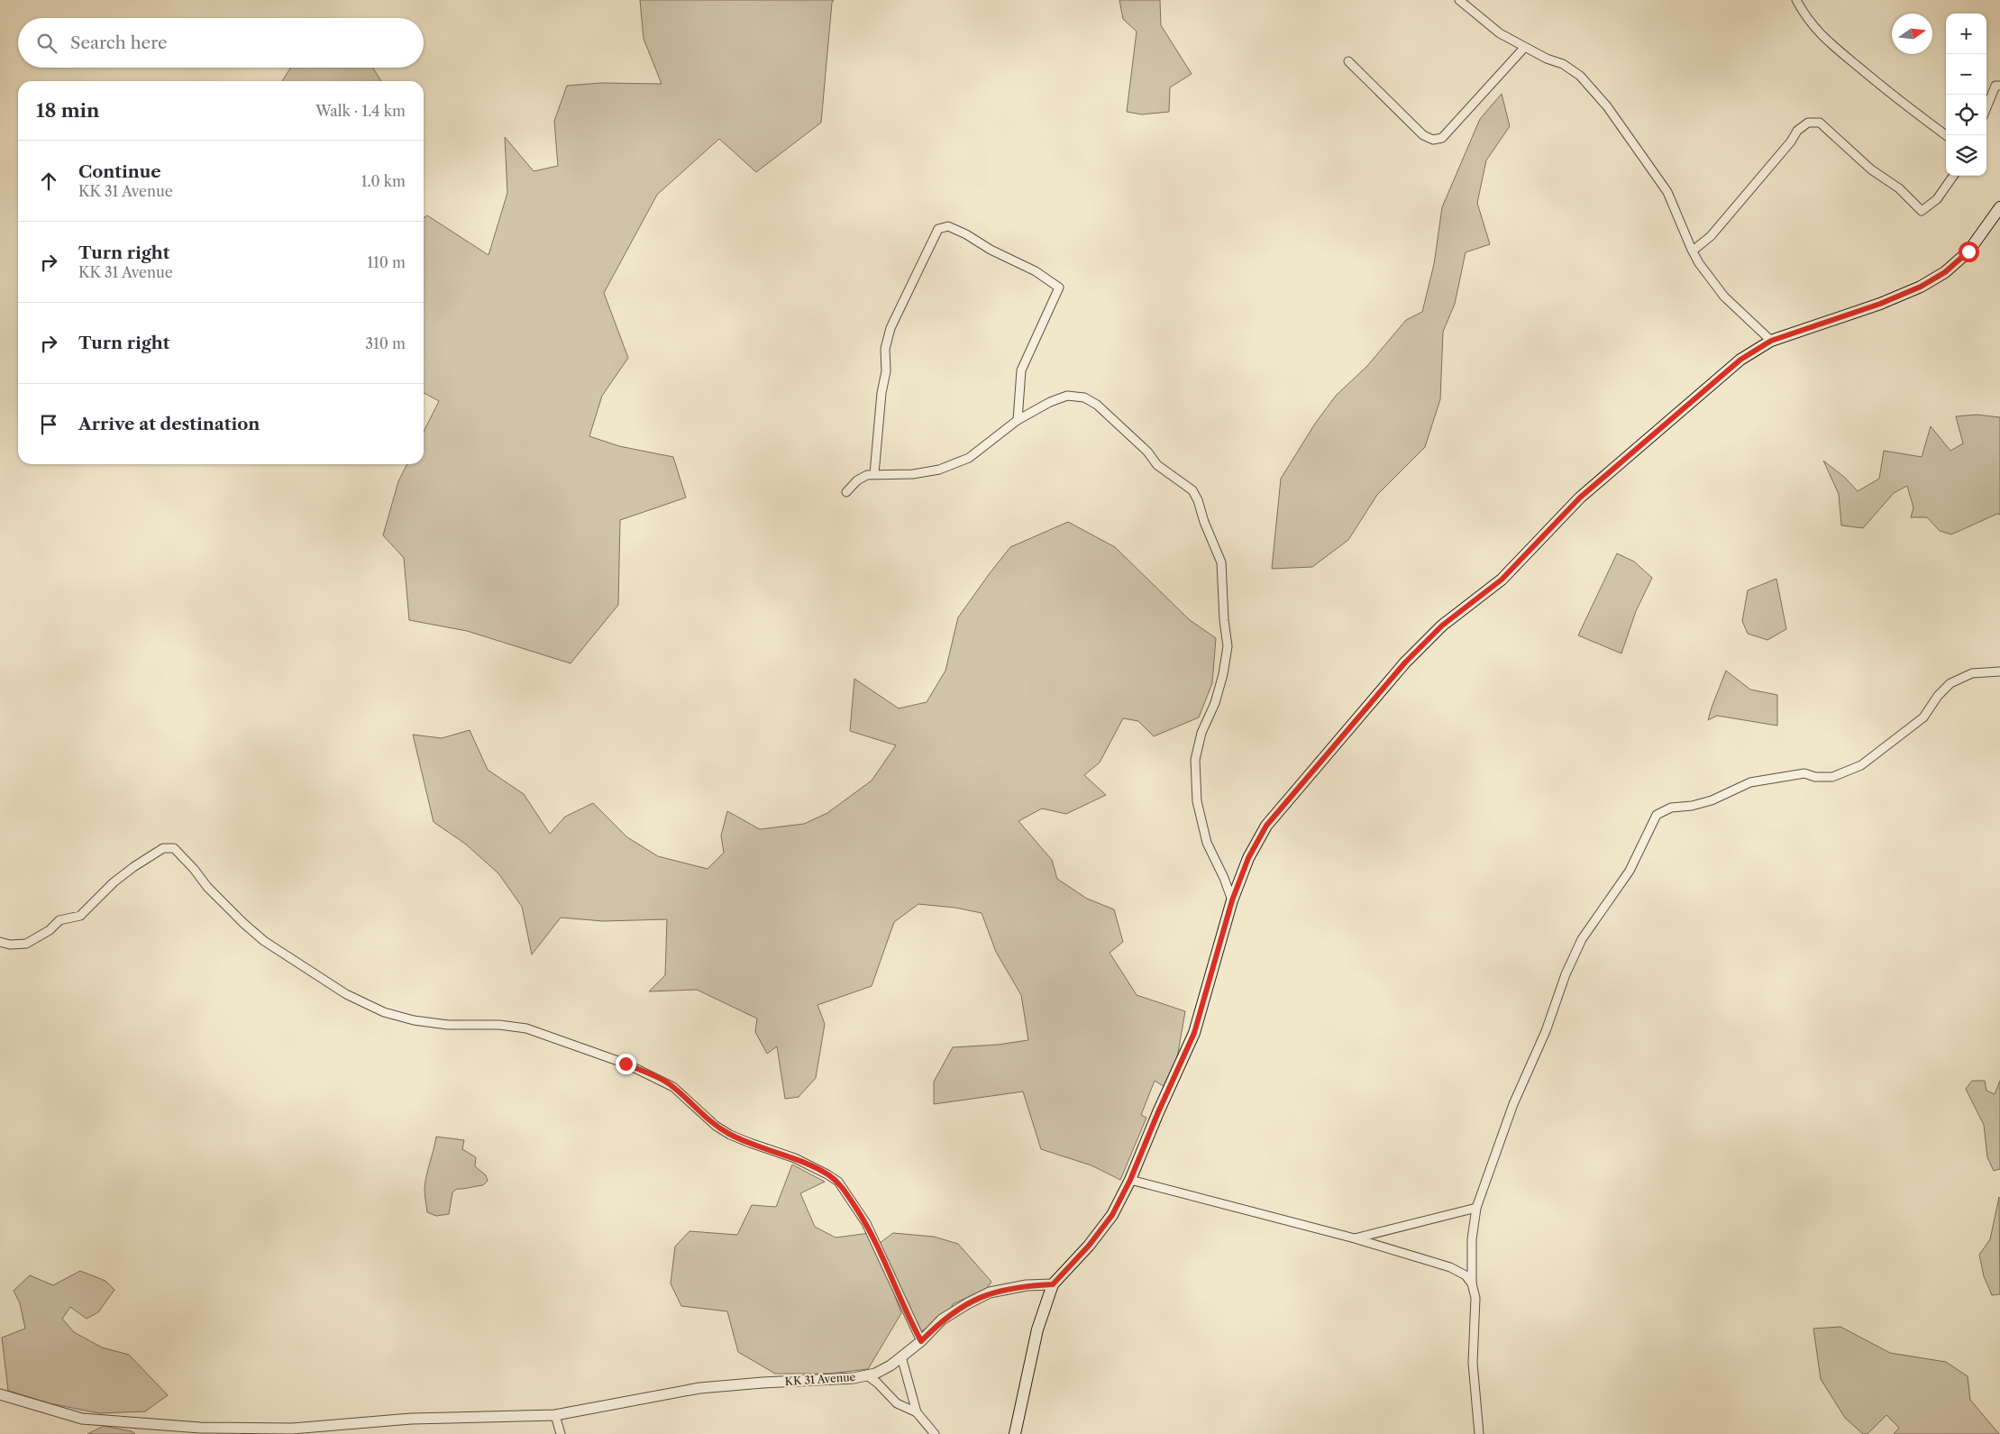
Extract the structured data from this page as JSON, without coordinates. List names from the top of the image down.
{
  "streets": {
    "street": ["KK 31 Avenue"]
  },
  "north": "right",
  "page": {
    "map_buttons": ["+", "−"],
    "search": "Search here",
    "heading": ["18 min", "Walk · 1.4 km"],
    "list": [
      ["Continue", "KK 31 Avenue", "1.0 km"],
      ["Turn right", "KK 31 Avenue", "110 m"],
      ["Turn right", "310 m"],
      "Arrive at destination"
    ]
  }
}
